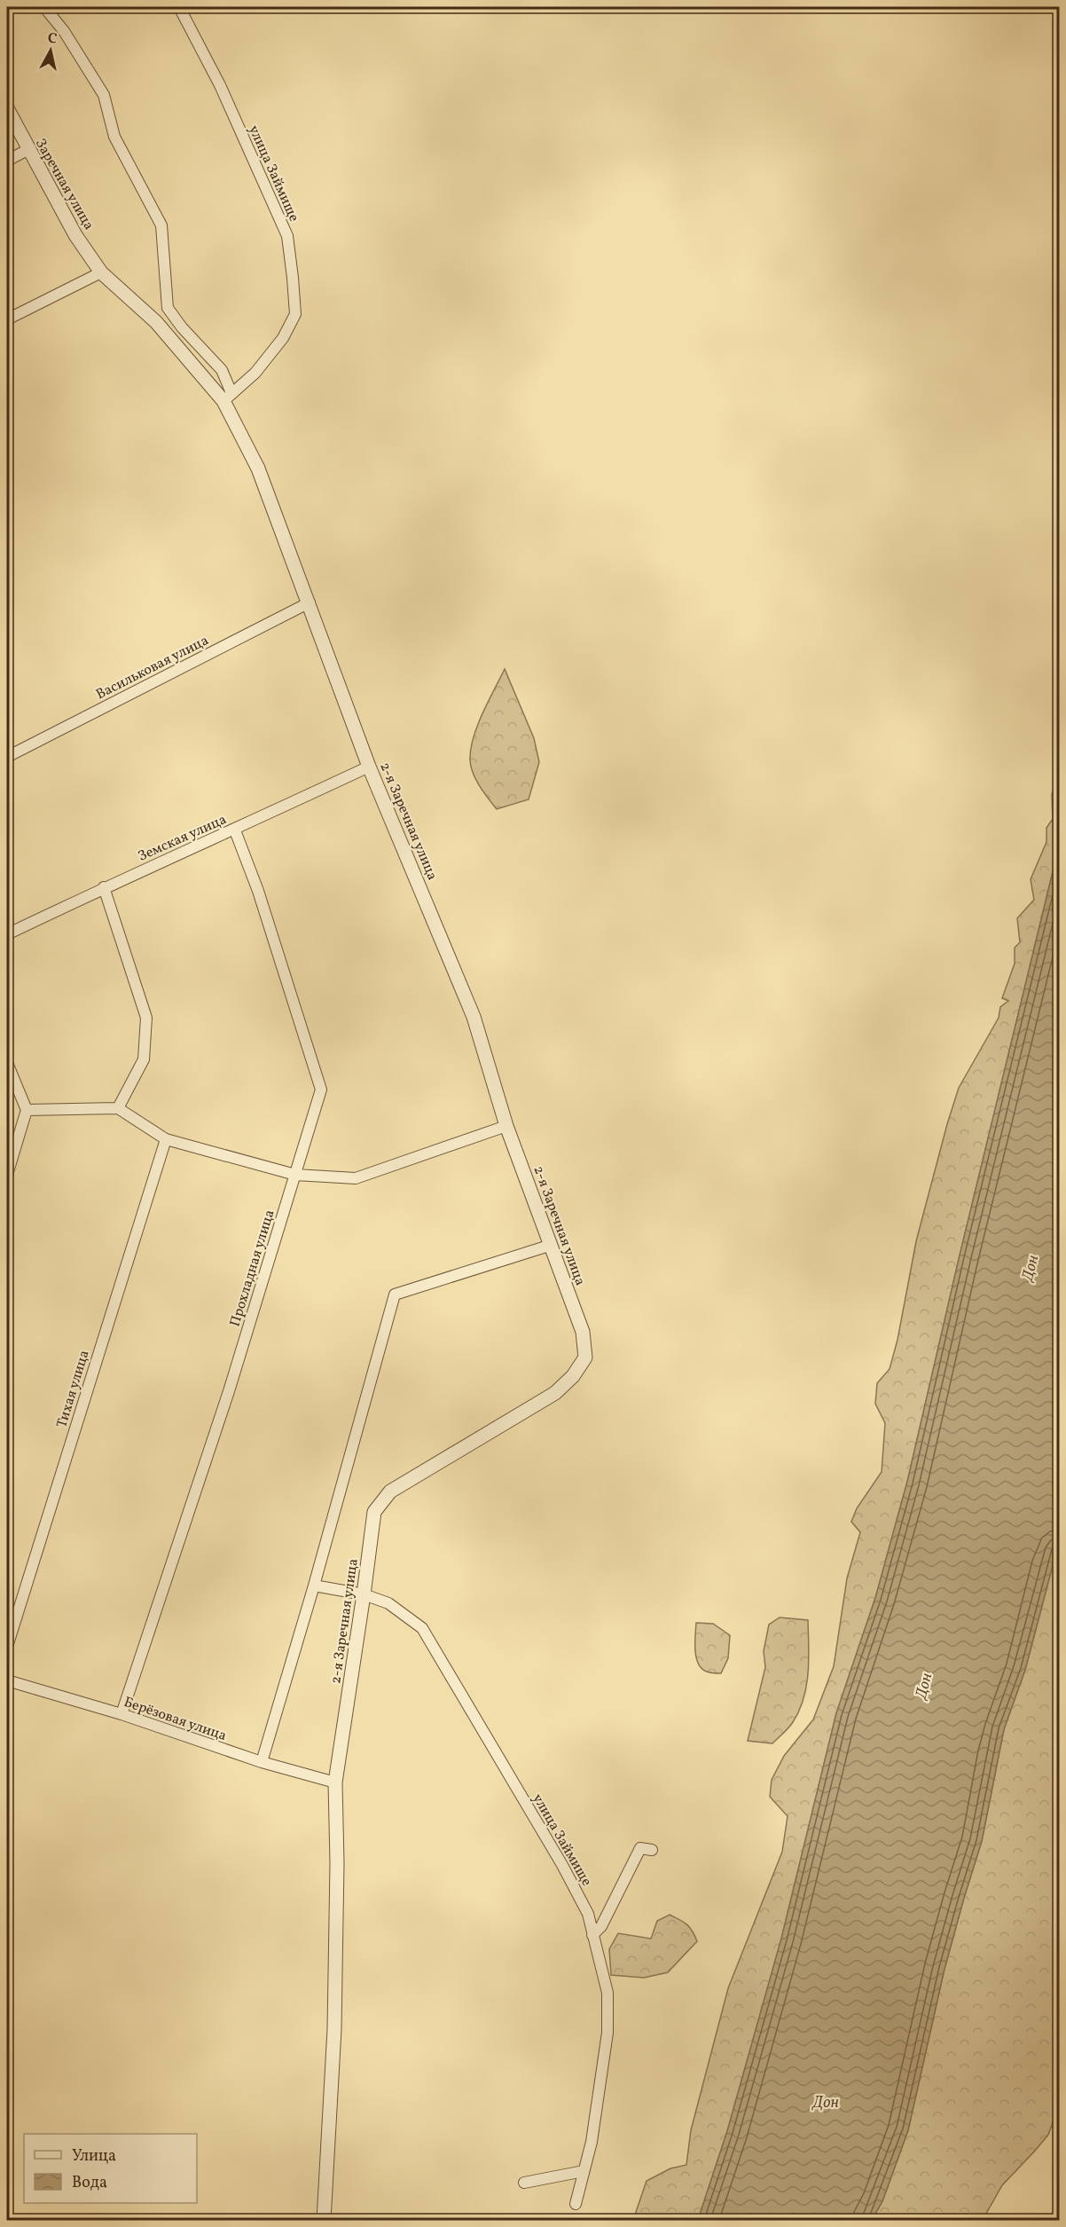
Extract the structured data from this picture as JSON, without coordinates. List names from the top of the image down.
{
  "streets": {
    "street": [
      "улица Займище",
      "Заречная улица",
      "Васильковая улица",
      "2-я Заречная улица",
      "Земская улица",
      "Прохладная улица",
      "Тихая улица",
      "Берёзовая улица"
    ]
  },
  "crossings": [
    ["улица Займище", "Заречная улица"],
    ["улица Займище", "2-я Заречная улица"],
    ["Заречная улица", "2-я Заречная улица"],
    ["Васильковая улица", "2-я Заречная улица"],
    ["2-я Заречная улица", "Земская улица"],
    ["2-я Заречная улица", "Берёзовая улица"],
    ["Земская улица", "Прохладная улица"],
    ["Прохладная улица", "Берёзовая улица"]
  ],
  "water": ["Дон"],
  "legend": ["Улица", "Вода"],
  "north": "top"
}
